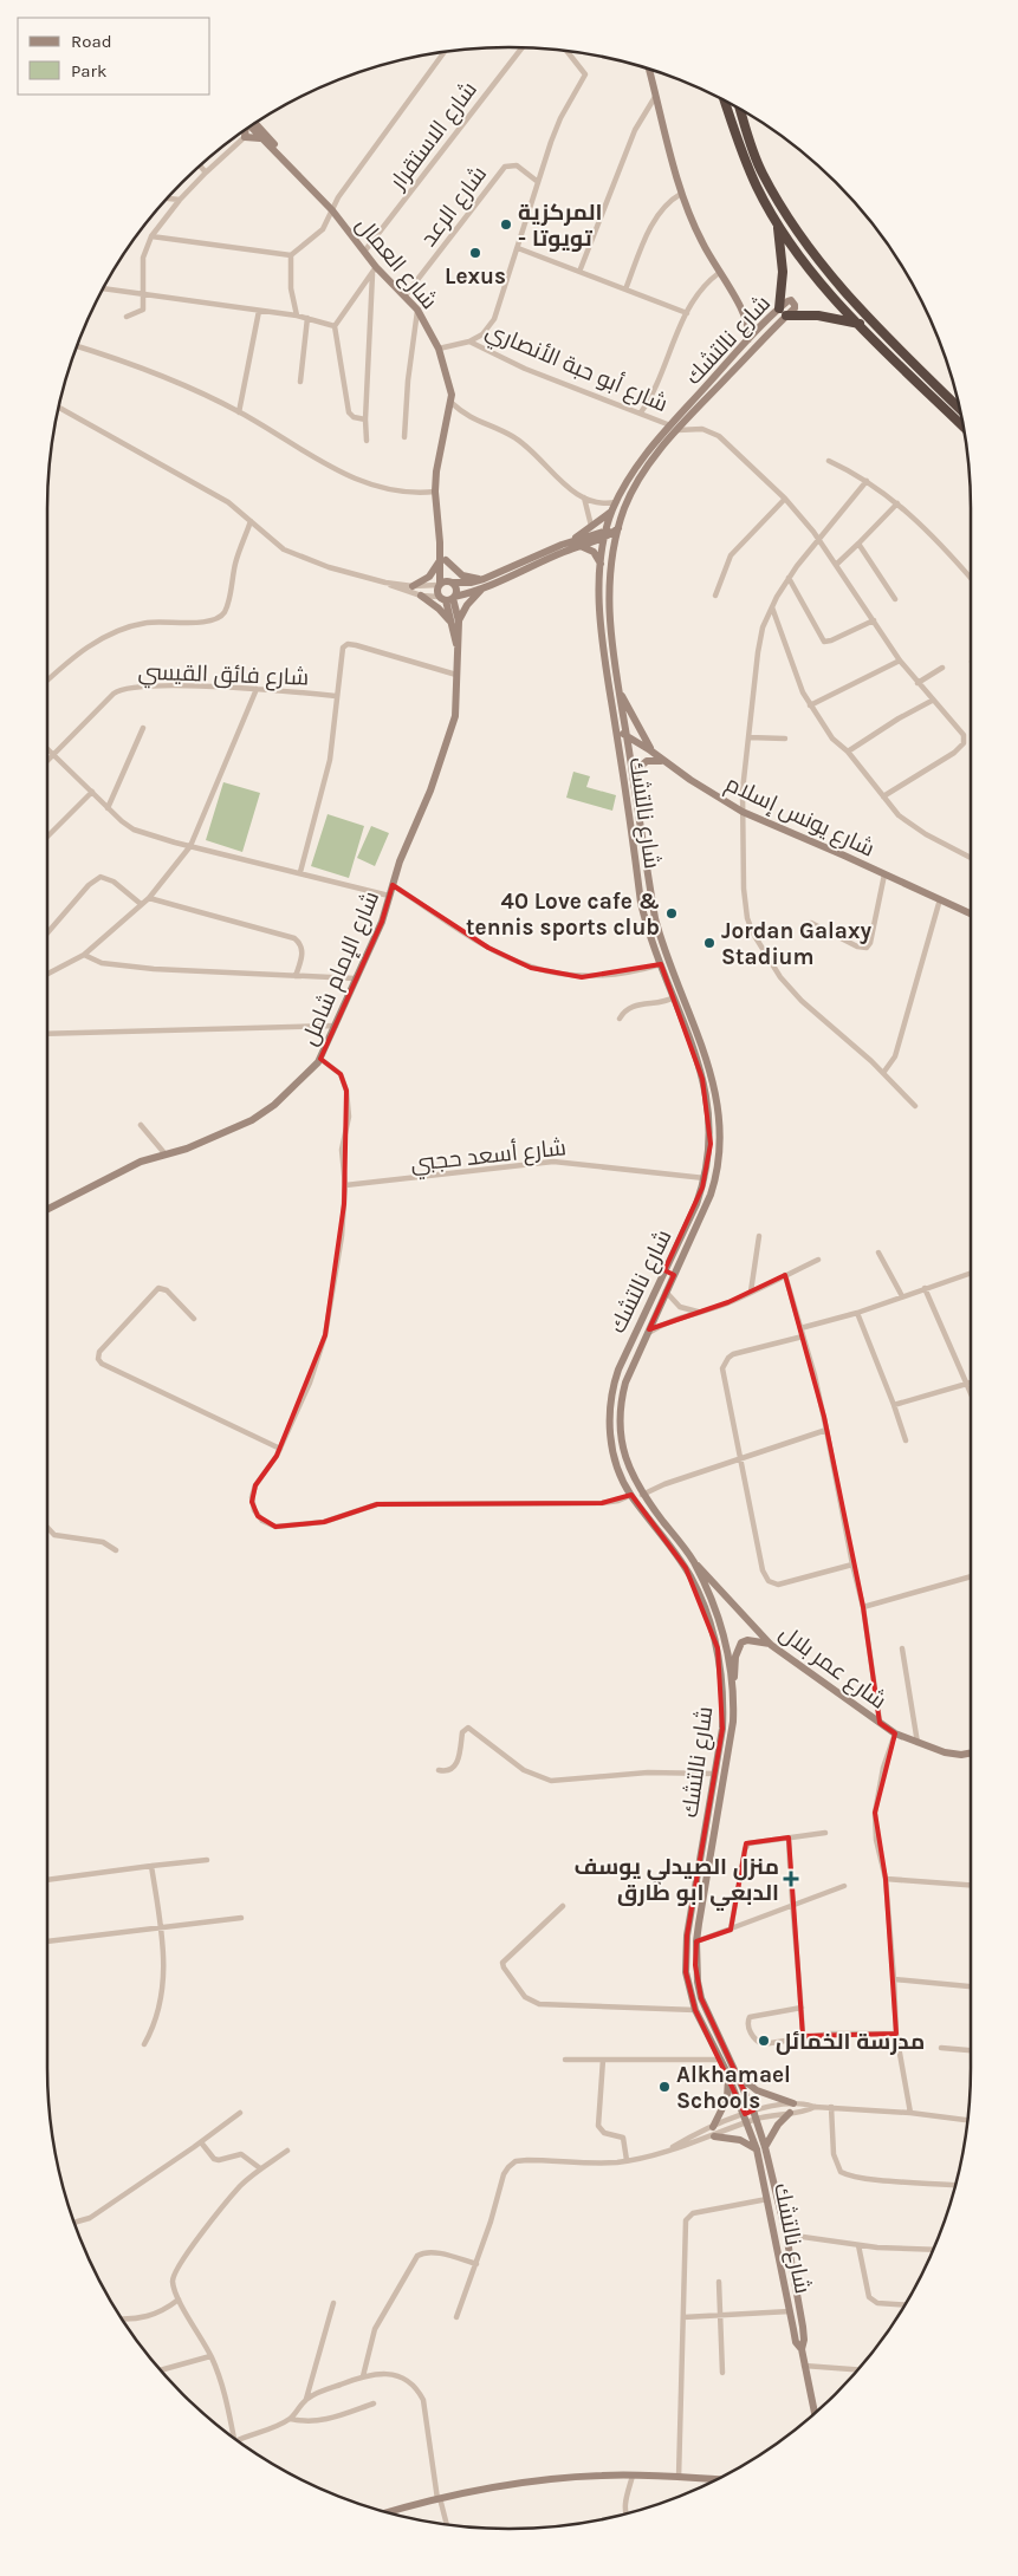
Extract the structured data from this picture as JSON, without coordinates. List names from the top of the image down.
{
  "streets": {
    "main road": [
      "شارع العمال",
      "شارع نالتشك",
      "شارع يونس إسلام",
      "شارع الإمام شامل",
      "شارع عمر بلال"
    ],
    "street": [
      "شارع الاستقرار",
      "شارع الرعد",
      "شارع أبو حبة الأنصاري",
      "شارع فائق القيسي",
      "شارع أسعد حجبي"
    ]
  },
  "crossings": [
    ["شارع الاستقرار", "شارع العمال"],
    ["شارع الرعد", "شارع العمال"],
    ["شارع الرعد", "شارع أبو حبة الأنصاري"],
    ["شارع العمال", "شارع أبو حبة الأنصاري"],
    ["شارع نالتشك", "شارع أبو حبة الأنصاري"],
    ["شارع نالتشك", "شارع يونس إسلام"],
    ["شارع نالتشك", "شارع أسعد حجبي"],
    ["شارع نالتشك", "شارع عمر بلال"]
  ],
  "places": {
    "other": [
      "المركزية - تويوتا",
      "Lexus",
      "40 Love cafe & tennis sports club",
      "Jordan Galaxy Stadium",
      "مدرسة الخمائل",
      "Alkhamael Schools"
    ],
    "health": ["منزل الصيدلي يوسف الدبعي ابو طارق"]
  },
  "legend": ["Road", "Park"]
}
